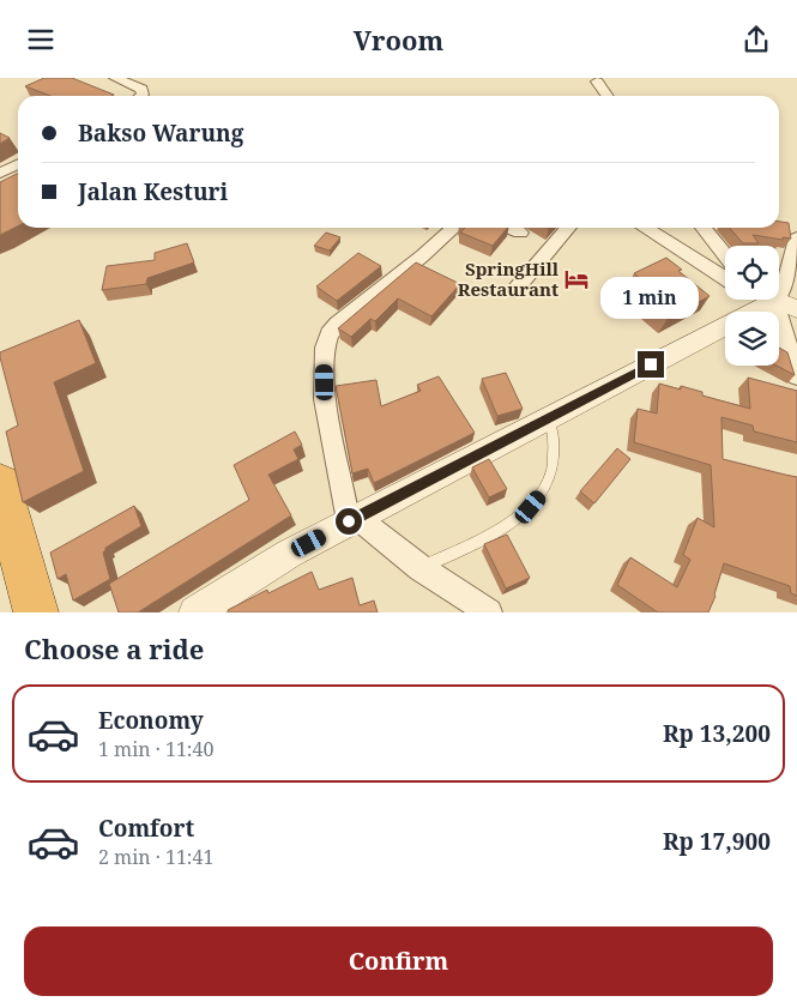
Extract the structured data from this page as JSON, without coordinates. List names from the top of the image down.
{
  "places": {
    "hotel": ["SpringHill Restaurant"]
  },
  "page": {
    "header": "Vroom",
    "banner": ["Bakso Warung", "Jalan Kesturi"],
    "bubble": "1 min",
    "heading": "Choose a ride",
    "list": [
      {
        "name": "Economy",
        "note": "1 min · 11:40",
        "value": "Rp 13,200"
      },
      {
        "name": "Comfort",
        "note": "2 min · 11:41",
        "value": "Rp 17,900"
      }
    ],
    "buttons": "Confirm"
  }
}
